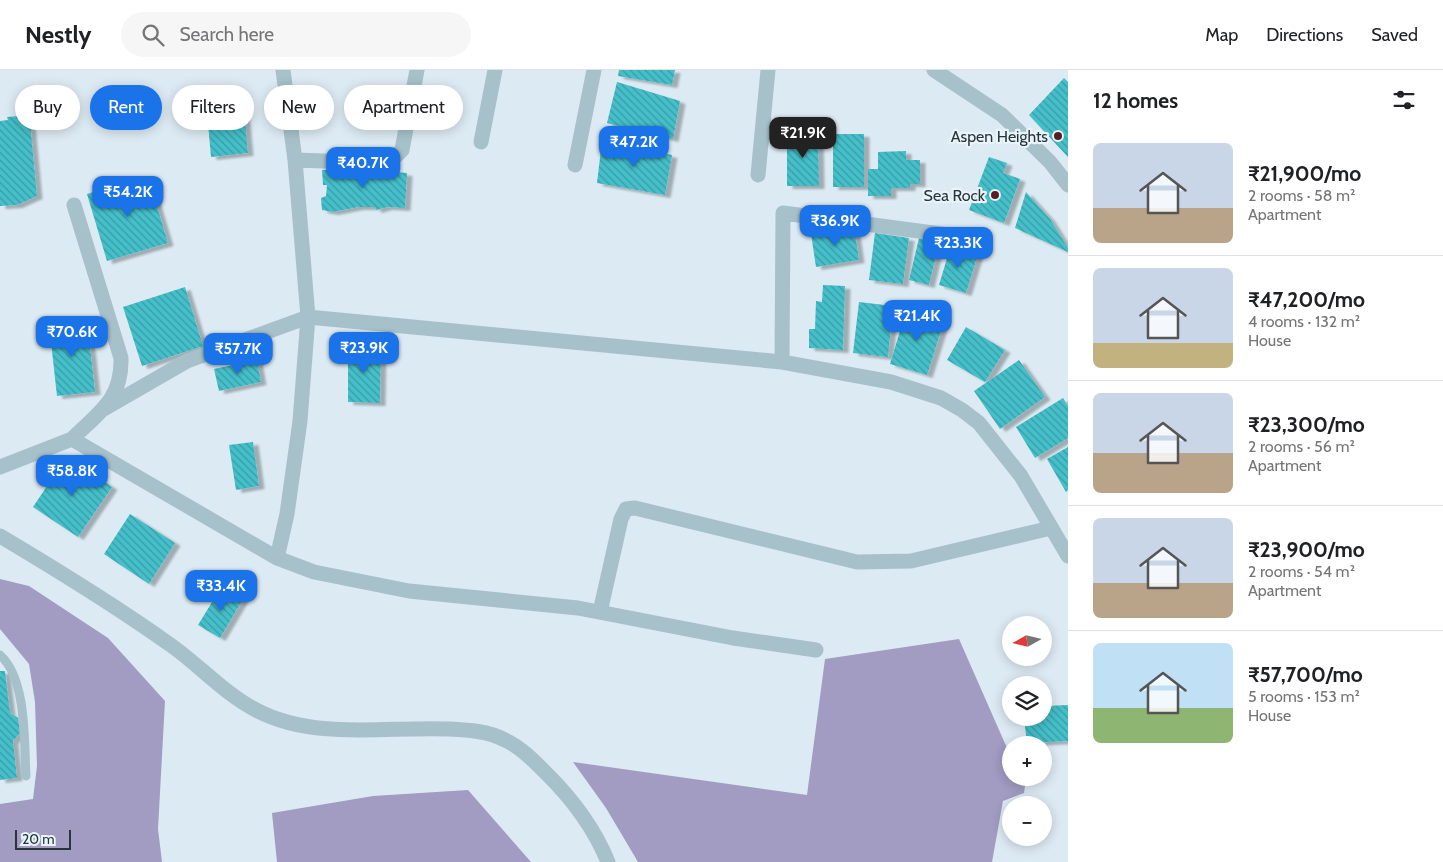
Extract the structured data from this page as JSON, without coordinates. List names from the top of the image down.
{
  "places": ["Aspen Heights", "Sea Rock"],
  "scale_bar": "20 m",
  "north": "left",
  "page": {
    "header": "Nestly",
    "search": "Search here",
    "nav": ["Map", "Directions", "Saved"],
    "heading": "12 homes",
    "chip": [
      "Buy",
      "Rent",
      "Filters",
      "New",
      "Apartment"
    ],
    "price": [
      "₹21.9K",
      "₹47.2K",
      "₹40.7K",
      "₹54.2K",
      "₹36.9K",
      "₹23.3K",
      "₹21.4K",
      "₹70.6K",
      "₹23.9K",
      "₹57.7K",
      "₹58.8K",
      "₹33.4K"
    ],
    "list": [
      {
        "name": "₹21,900/mo",
        "note": "2 rooms · 58 m² · Apartment"
      },
      {
        "name": "₹47,200/mo",
        "note": "4 rooms · 132 m² · House"
      },
      {
        "name": "₹23,300/mo",
        "note": "2 rooms · 56 m² · Apartment"
      },
      {
        "name": "₹23,900/mo",
        "note": "2 rooms · 54 m² · Apartment"
      },
      {
        "name": "₹57,700/mo",
        "note": "5 rooms · 153 m² · House"
      }
    ],
    "map_buttons": ["+", "−"],
    "scale": "20 m"
  }
}
